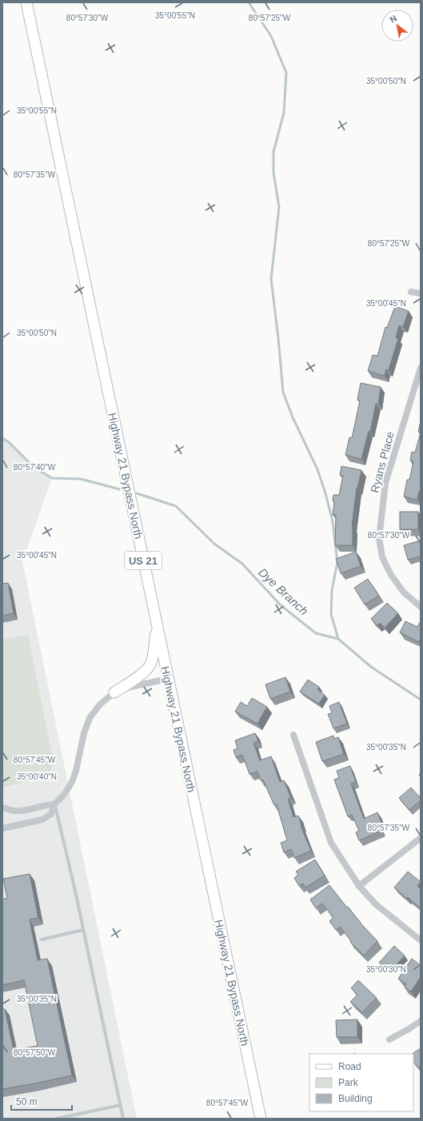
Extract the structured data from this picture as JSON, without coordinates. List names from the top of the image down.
{
  "streets": {
    "main road": ["Highway 21 Bypass North", "US 21"],
    "street": ["Ryans Place"]
  },
  "water": ["Dye Branch"],
  "legend": ["Road", "Park", "Building"],
  "scale_bar": "50 m",
  "north": "top left",
  "coordinates": [
    "35°00'55\"N",
    "80°57'30\"W",
    "80°57'25\"W",
    "35°00'50\"N",
    "80°57'35\"W",
    "35°00'45\"N",
    "80°57'40\"W",
    "35°00'35\"N",
    "80°57'45\"W",
    "35°00'40\"N",
    "35°00'30\"N",
    "80°57'50\"W"
  ]
}
